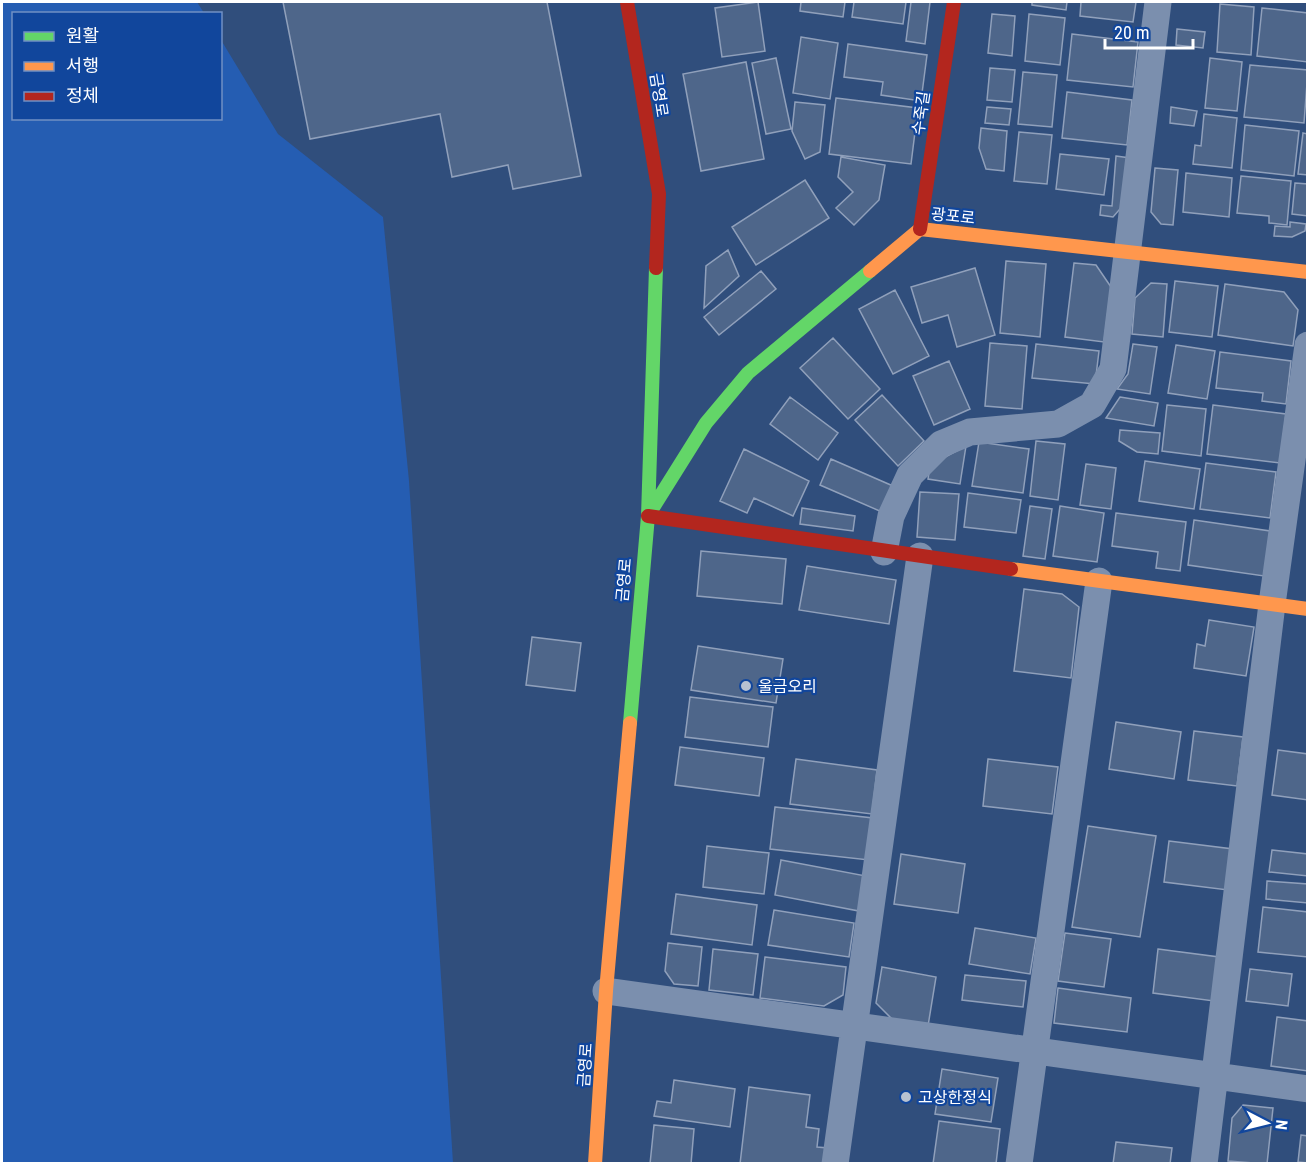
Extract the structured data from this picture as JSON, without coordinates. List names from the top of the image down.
{
  "streets": {
    "street": ["금영로", "수죽길", "광포로"]
  },
  "crossings": [
    ["금영로", "광포로"],
    ["수죽길", "광포로"]
  ],
  "places": ["울금오리", "고상한정식"],
  "legend": ["원활", "서행", "정체"],
  "scale_bar": "20 m",
  "north": "right"
}
